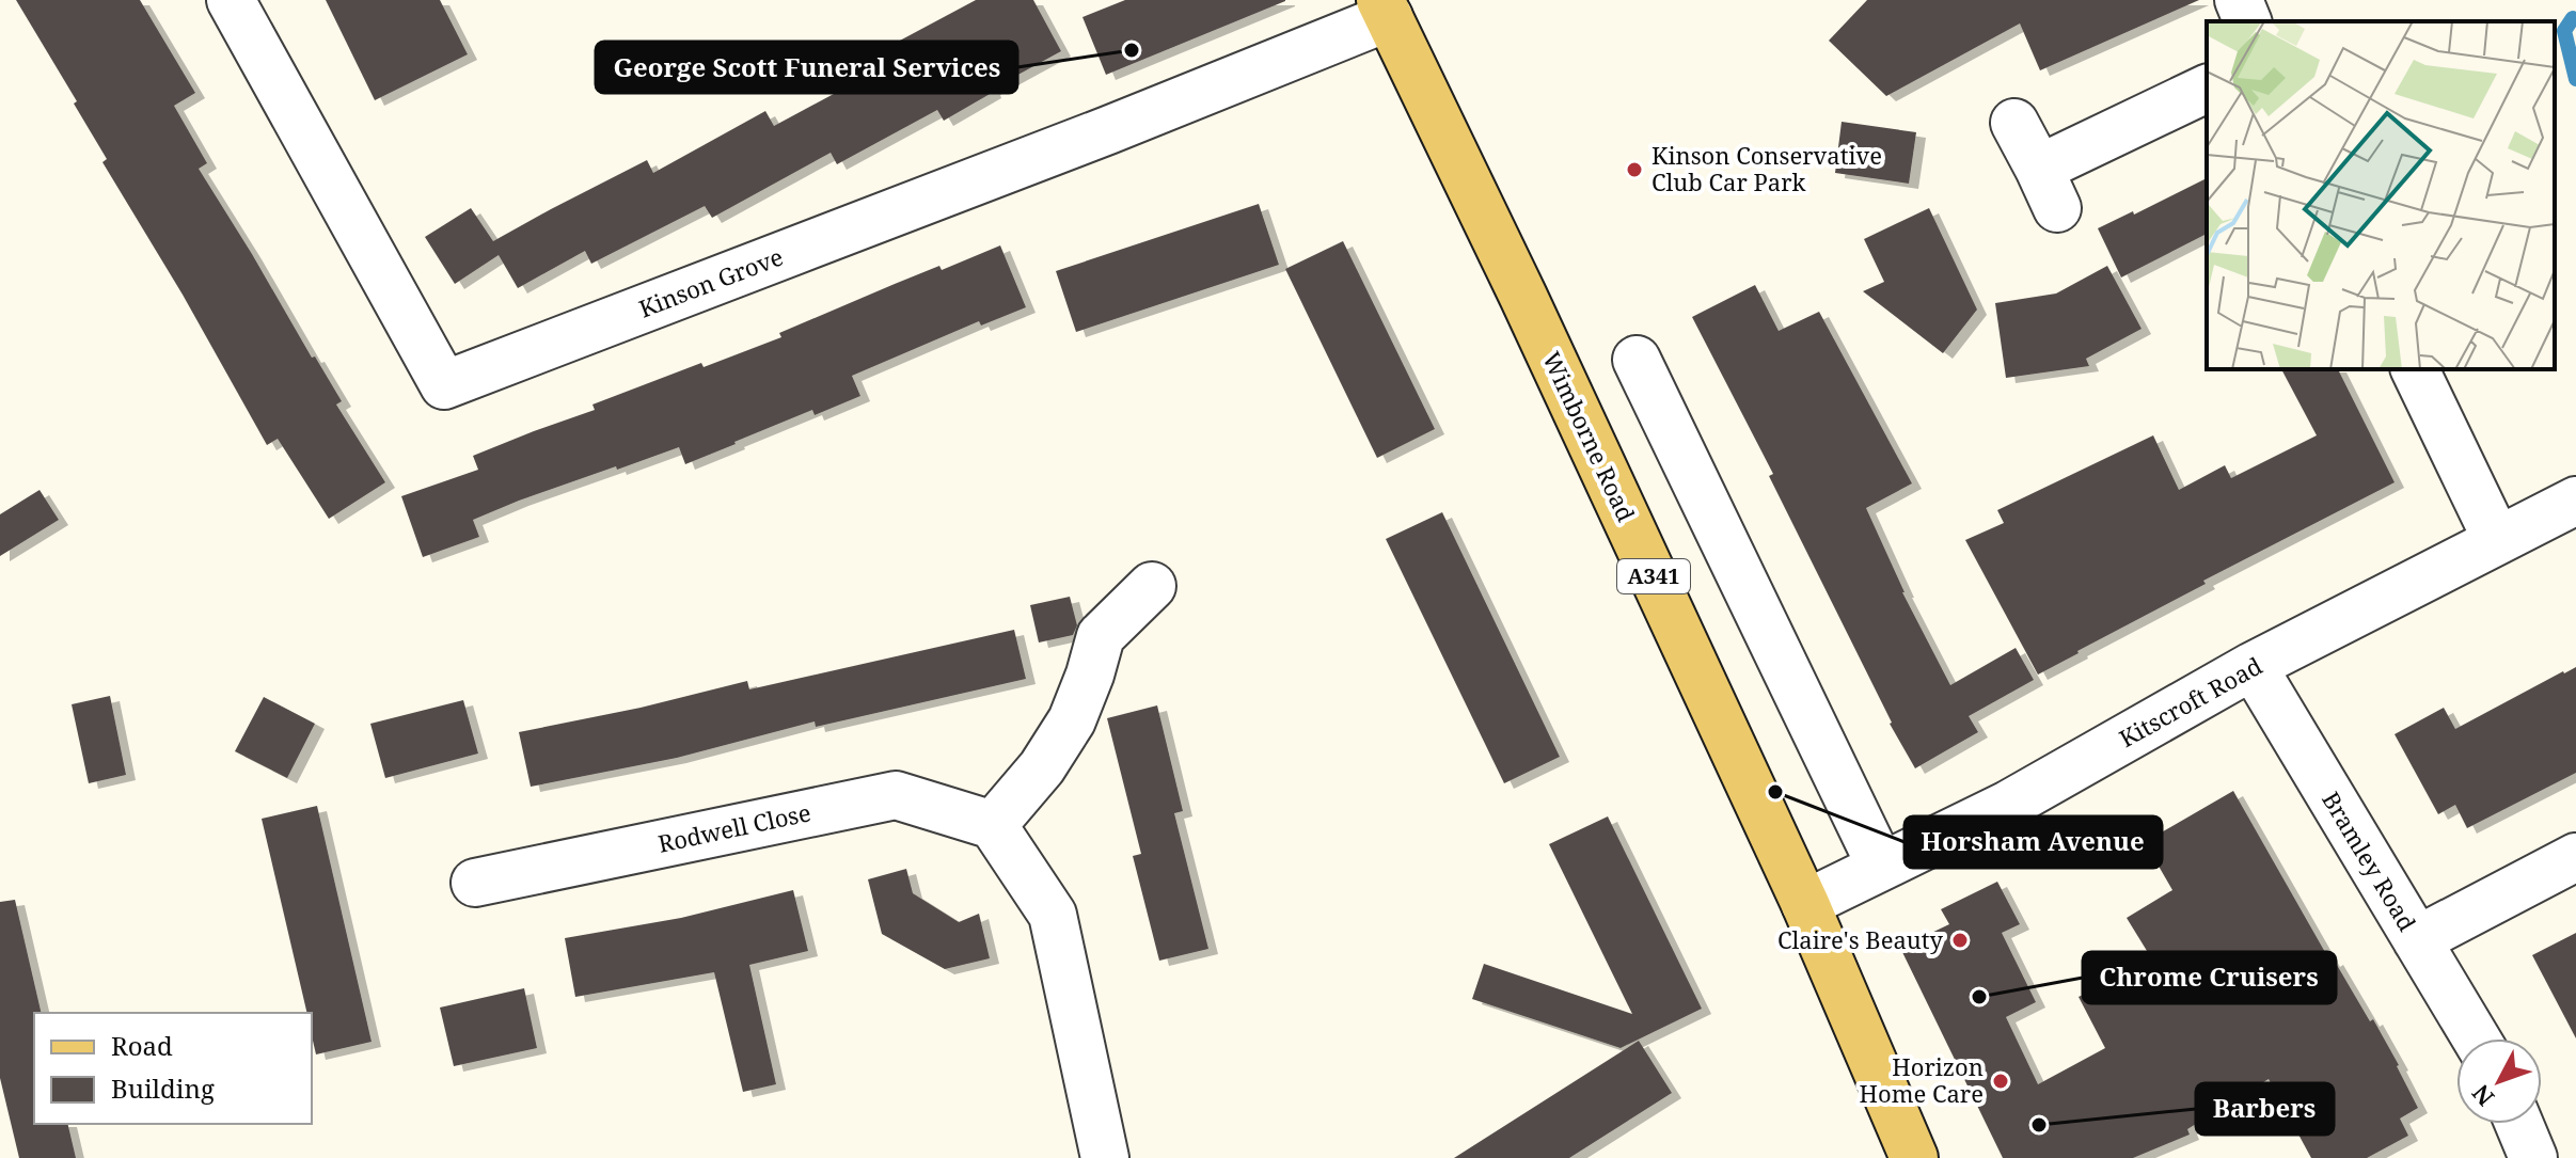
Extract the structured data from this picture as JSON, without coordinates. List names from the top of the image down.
{
  "streets": {
    "main road": ["Wimborne Road", "A341"],
    "street": [
      "Kinson Grove",
      "Kitscroft Road",
      "Rodwell Close",
      "Bramley Road"
    ]
  },
  "crossings": [
    ["Kinson Grove", "Wimborne Road"],
    ["Wimborne Road", "Kitscroft Road"],
    ["Kitscroft Road", "Bramley Road"]
  ],
  "places": [
    "George Scott Funeral Services",
    "Kinson Conservative Club Car Park",
    "Horsham Avenue",
    "Claire's Beauty",
    "Chrome Cruisers",
    "Horizon Home Care",
    "Barbers"
  ],
  "legend": ["Road", "Building"],
  "north": "bottom left"
}
